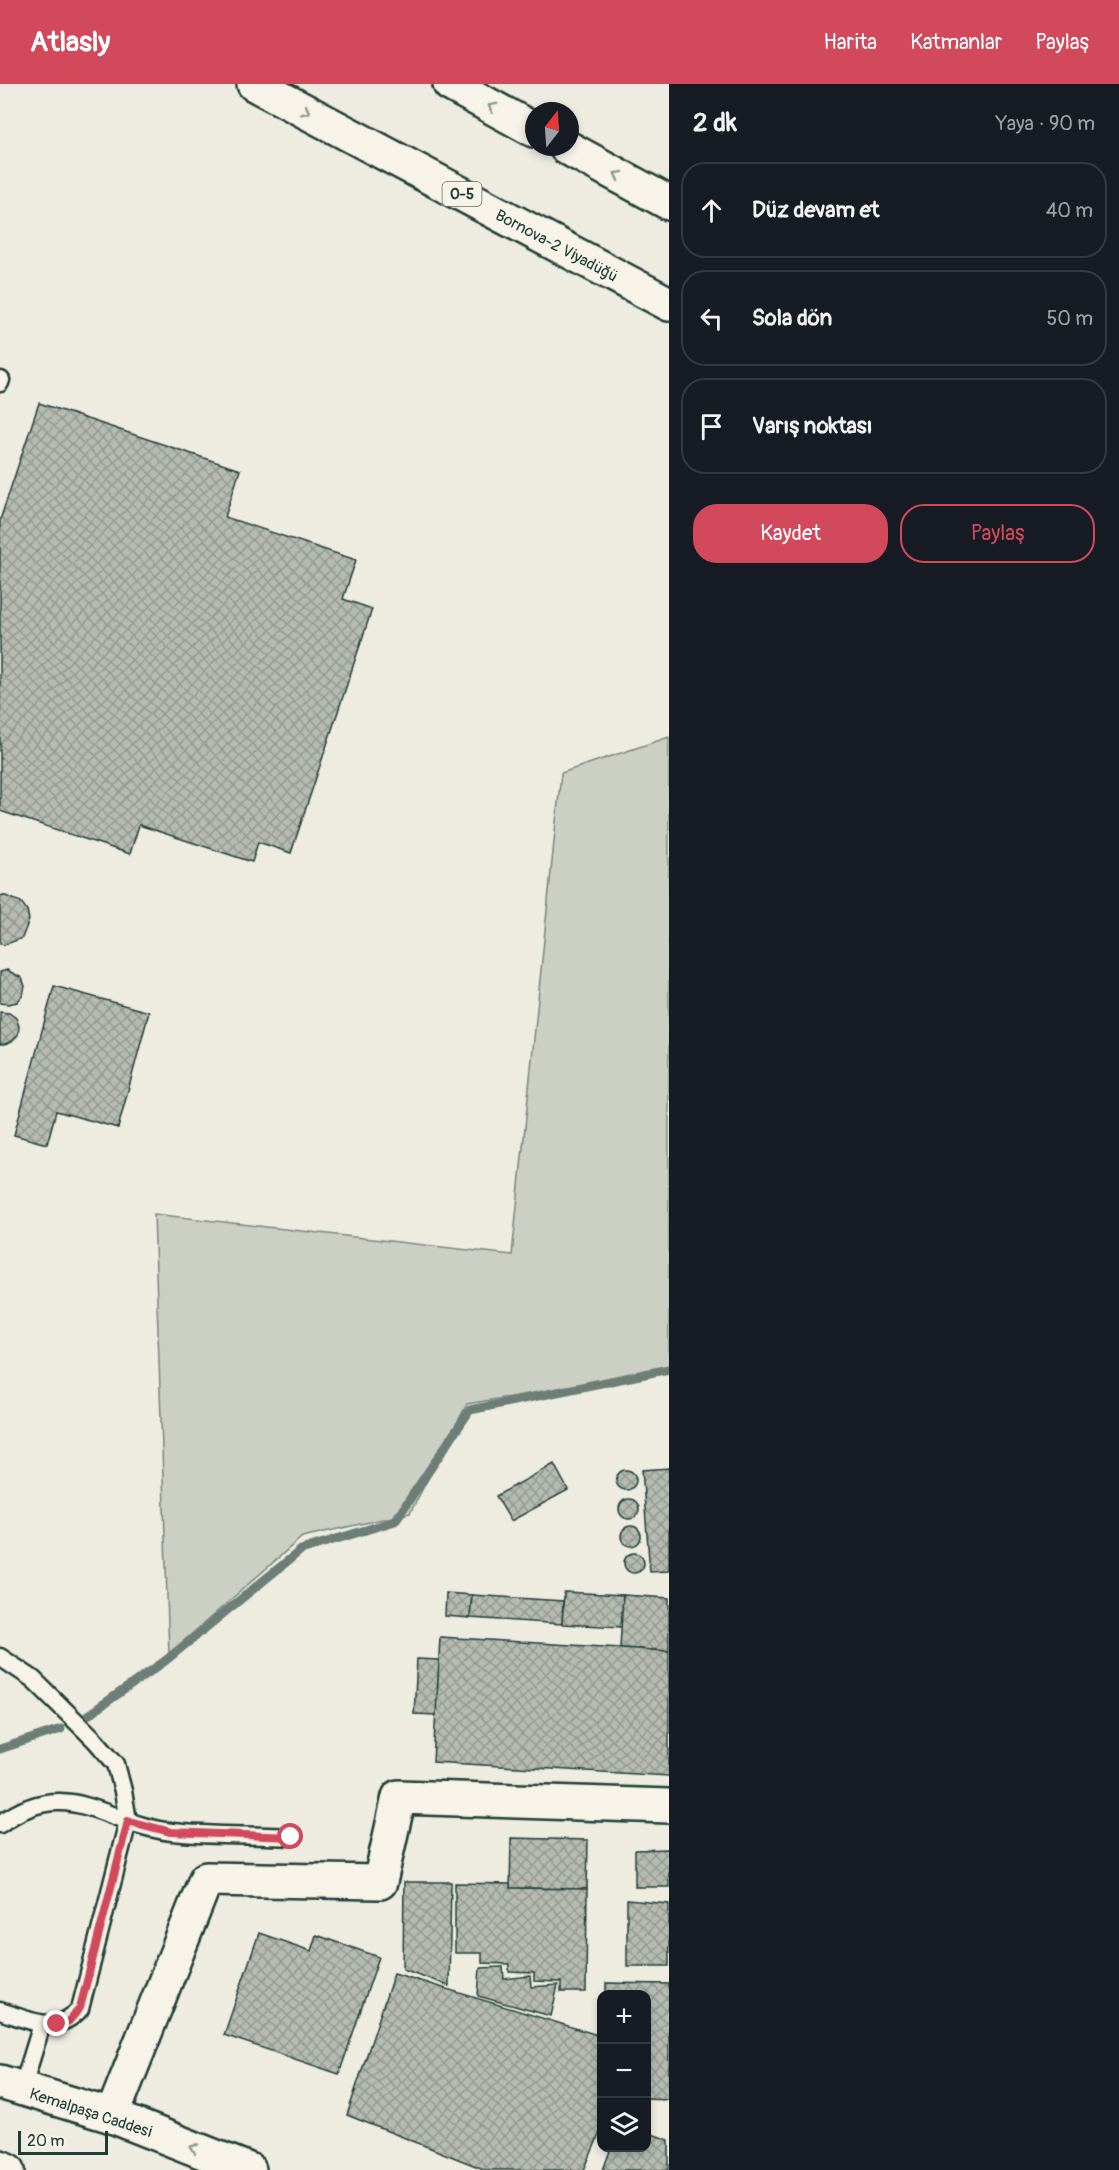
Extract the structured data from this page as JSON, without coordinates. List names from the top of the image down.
{
  "streets": {
    "main road": ["O-5", "Bornova-2 Viyadüğü", "Kemalpaşa Caddesi"]
  },
  "one_way": ["Kemalpaşa Caddesi"],
  "scale_bar": "20 m",
  "north": "top",
  "page": {
    "header": "Atlasly",
    "nav": ["Harita", "Katmanlar", "Paylaş"],
    "heading": ["2 dk", "Yaya · 90 m"],
    "list": [
      ["Düz devam et", "40 m"],
      ["Sola dön", "50 m"],
      "Varış noktası"
    ],
    "buttons": ["Kaydet", "Paylaş"],
    "map_buttons": ["+", "−"],
    "scale": "20 m"
  }
}
